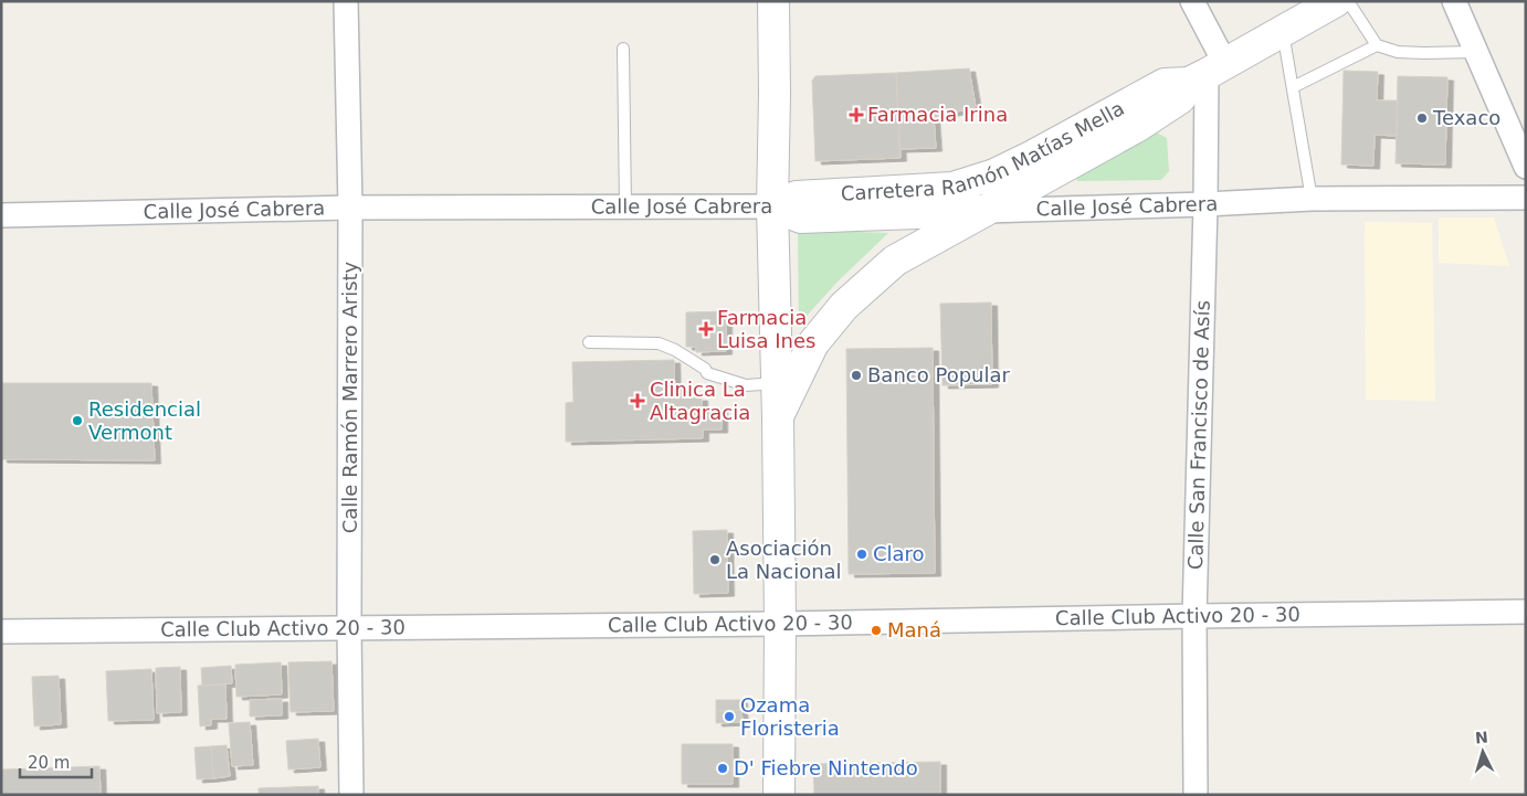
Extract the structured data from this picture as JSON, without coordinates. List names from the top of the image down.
{
  "streets": {
    "main road": ["Carretera Ramón Matías Mella", "Calle José Cabrera"],
    "street": ["Calle Ramón Marrero Aristy", "Calle San Francisco de Asís", "Calle Club Activo 20 - 30"]
  },
  "crossings": [
    ["Carretera Ramón Matías Mella", "Calle José Cabrera"],
    ["Carretera Ramón Matías Mella", "Calle San Francisco de Asís"],
    ["Calle José Cabrera", "Calle Ramón Marrero Aristy"],
    ["Calle José Cabrera", "Calle San Francisco de Asís"],
    ["Calle Ramón Marrero Aristy", "Calle Club Activo 20 - 30"],
    ["Calle San Francisco de Asís", "Calle Club Activo 20 - 30"]
  ],
  "places": {
    "health": ["Farmacia Irina", "Farmacia Luisa Ines", "Clinica La Altagracia"],
    "other": [
      "Texaco",
      "Banco Popular",
      "Residencial Vermont",
      "Claro",
      "Asociación La Nacional",
      "Maná",
      "Ozama Floristeria",
      "D' Fiebre Nintendo"
    ]
  },
  "scale_bar": "20 m",
  "north": "top"
}
